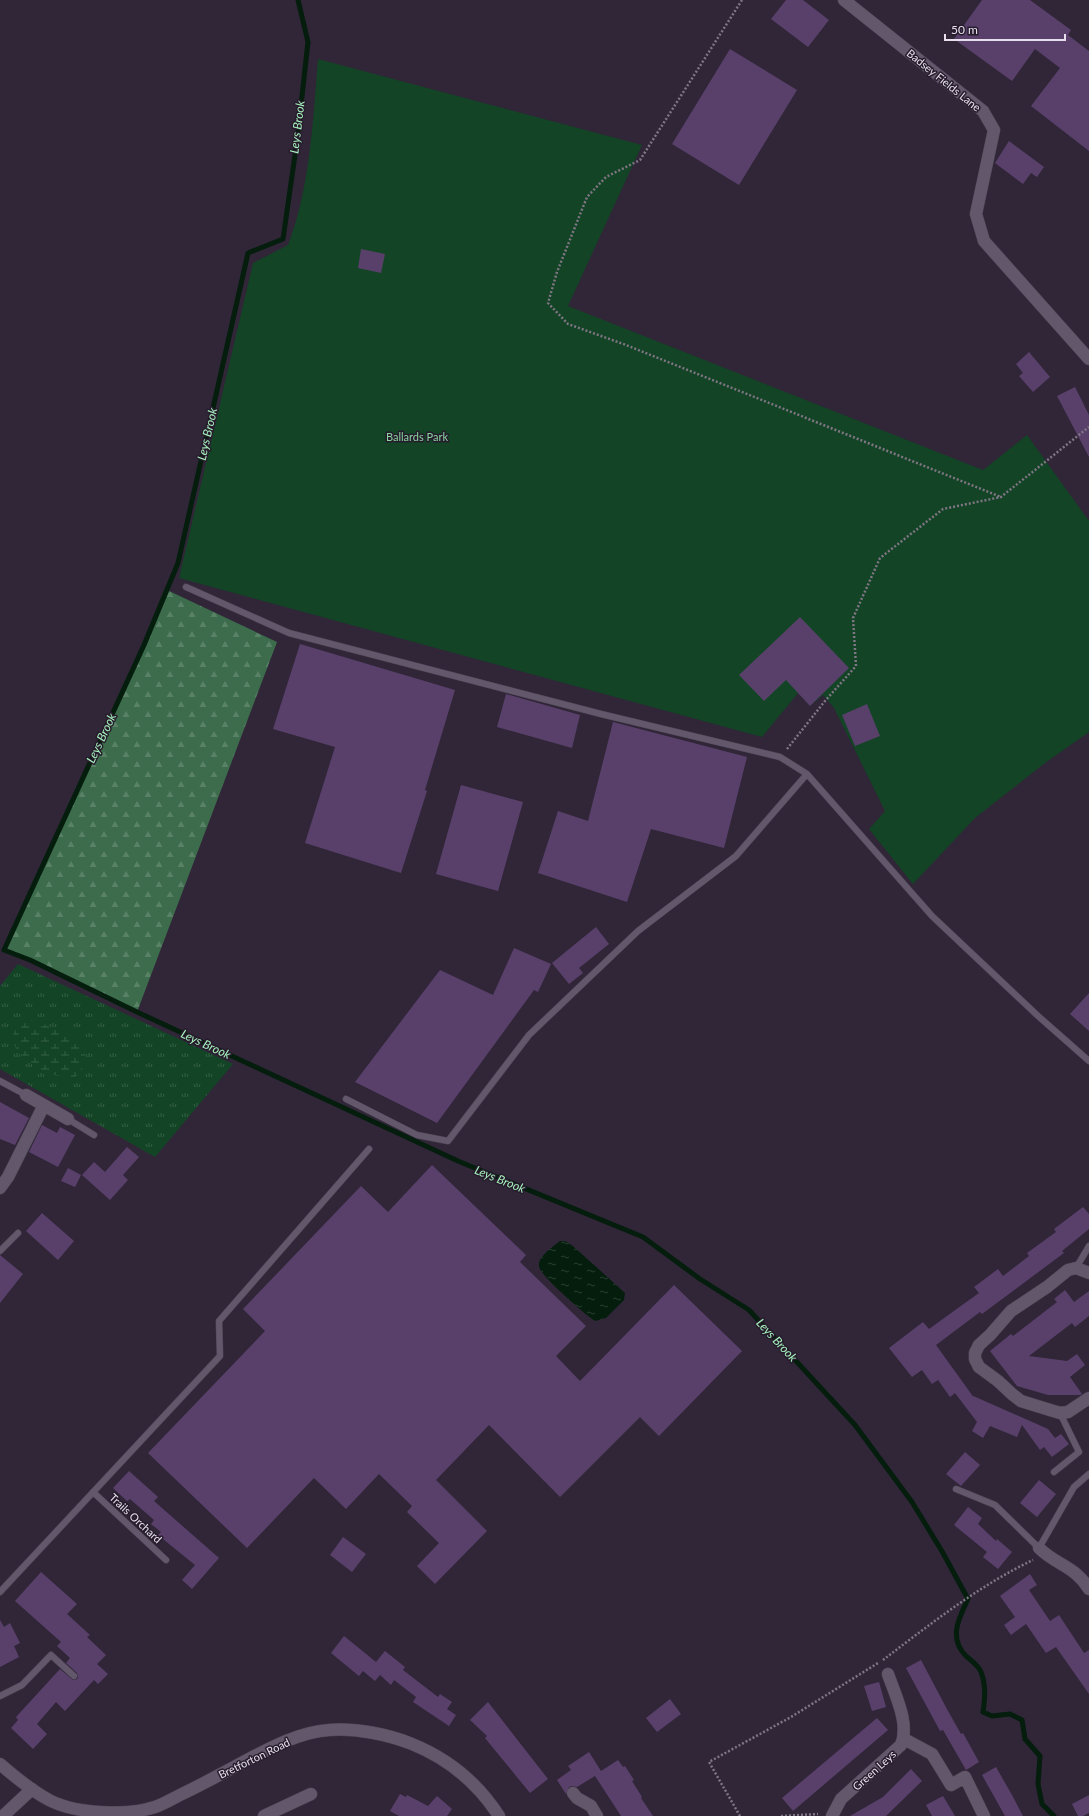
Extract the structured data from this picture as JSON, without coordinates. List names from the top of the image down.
{
  "streets": {
    "street": ["Badsey Fields Lane", "Bretforton Road", "Green Leys"],
    "lane": ["Trails Orchard"]
  },
  "water": ["Leys Brook"],
  "parks": ["Ballards Park"],
  "scale_bar": "50 m"
}
